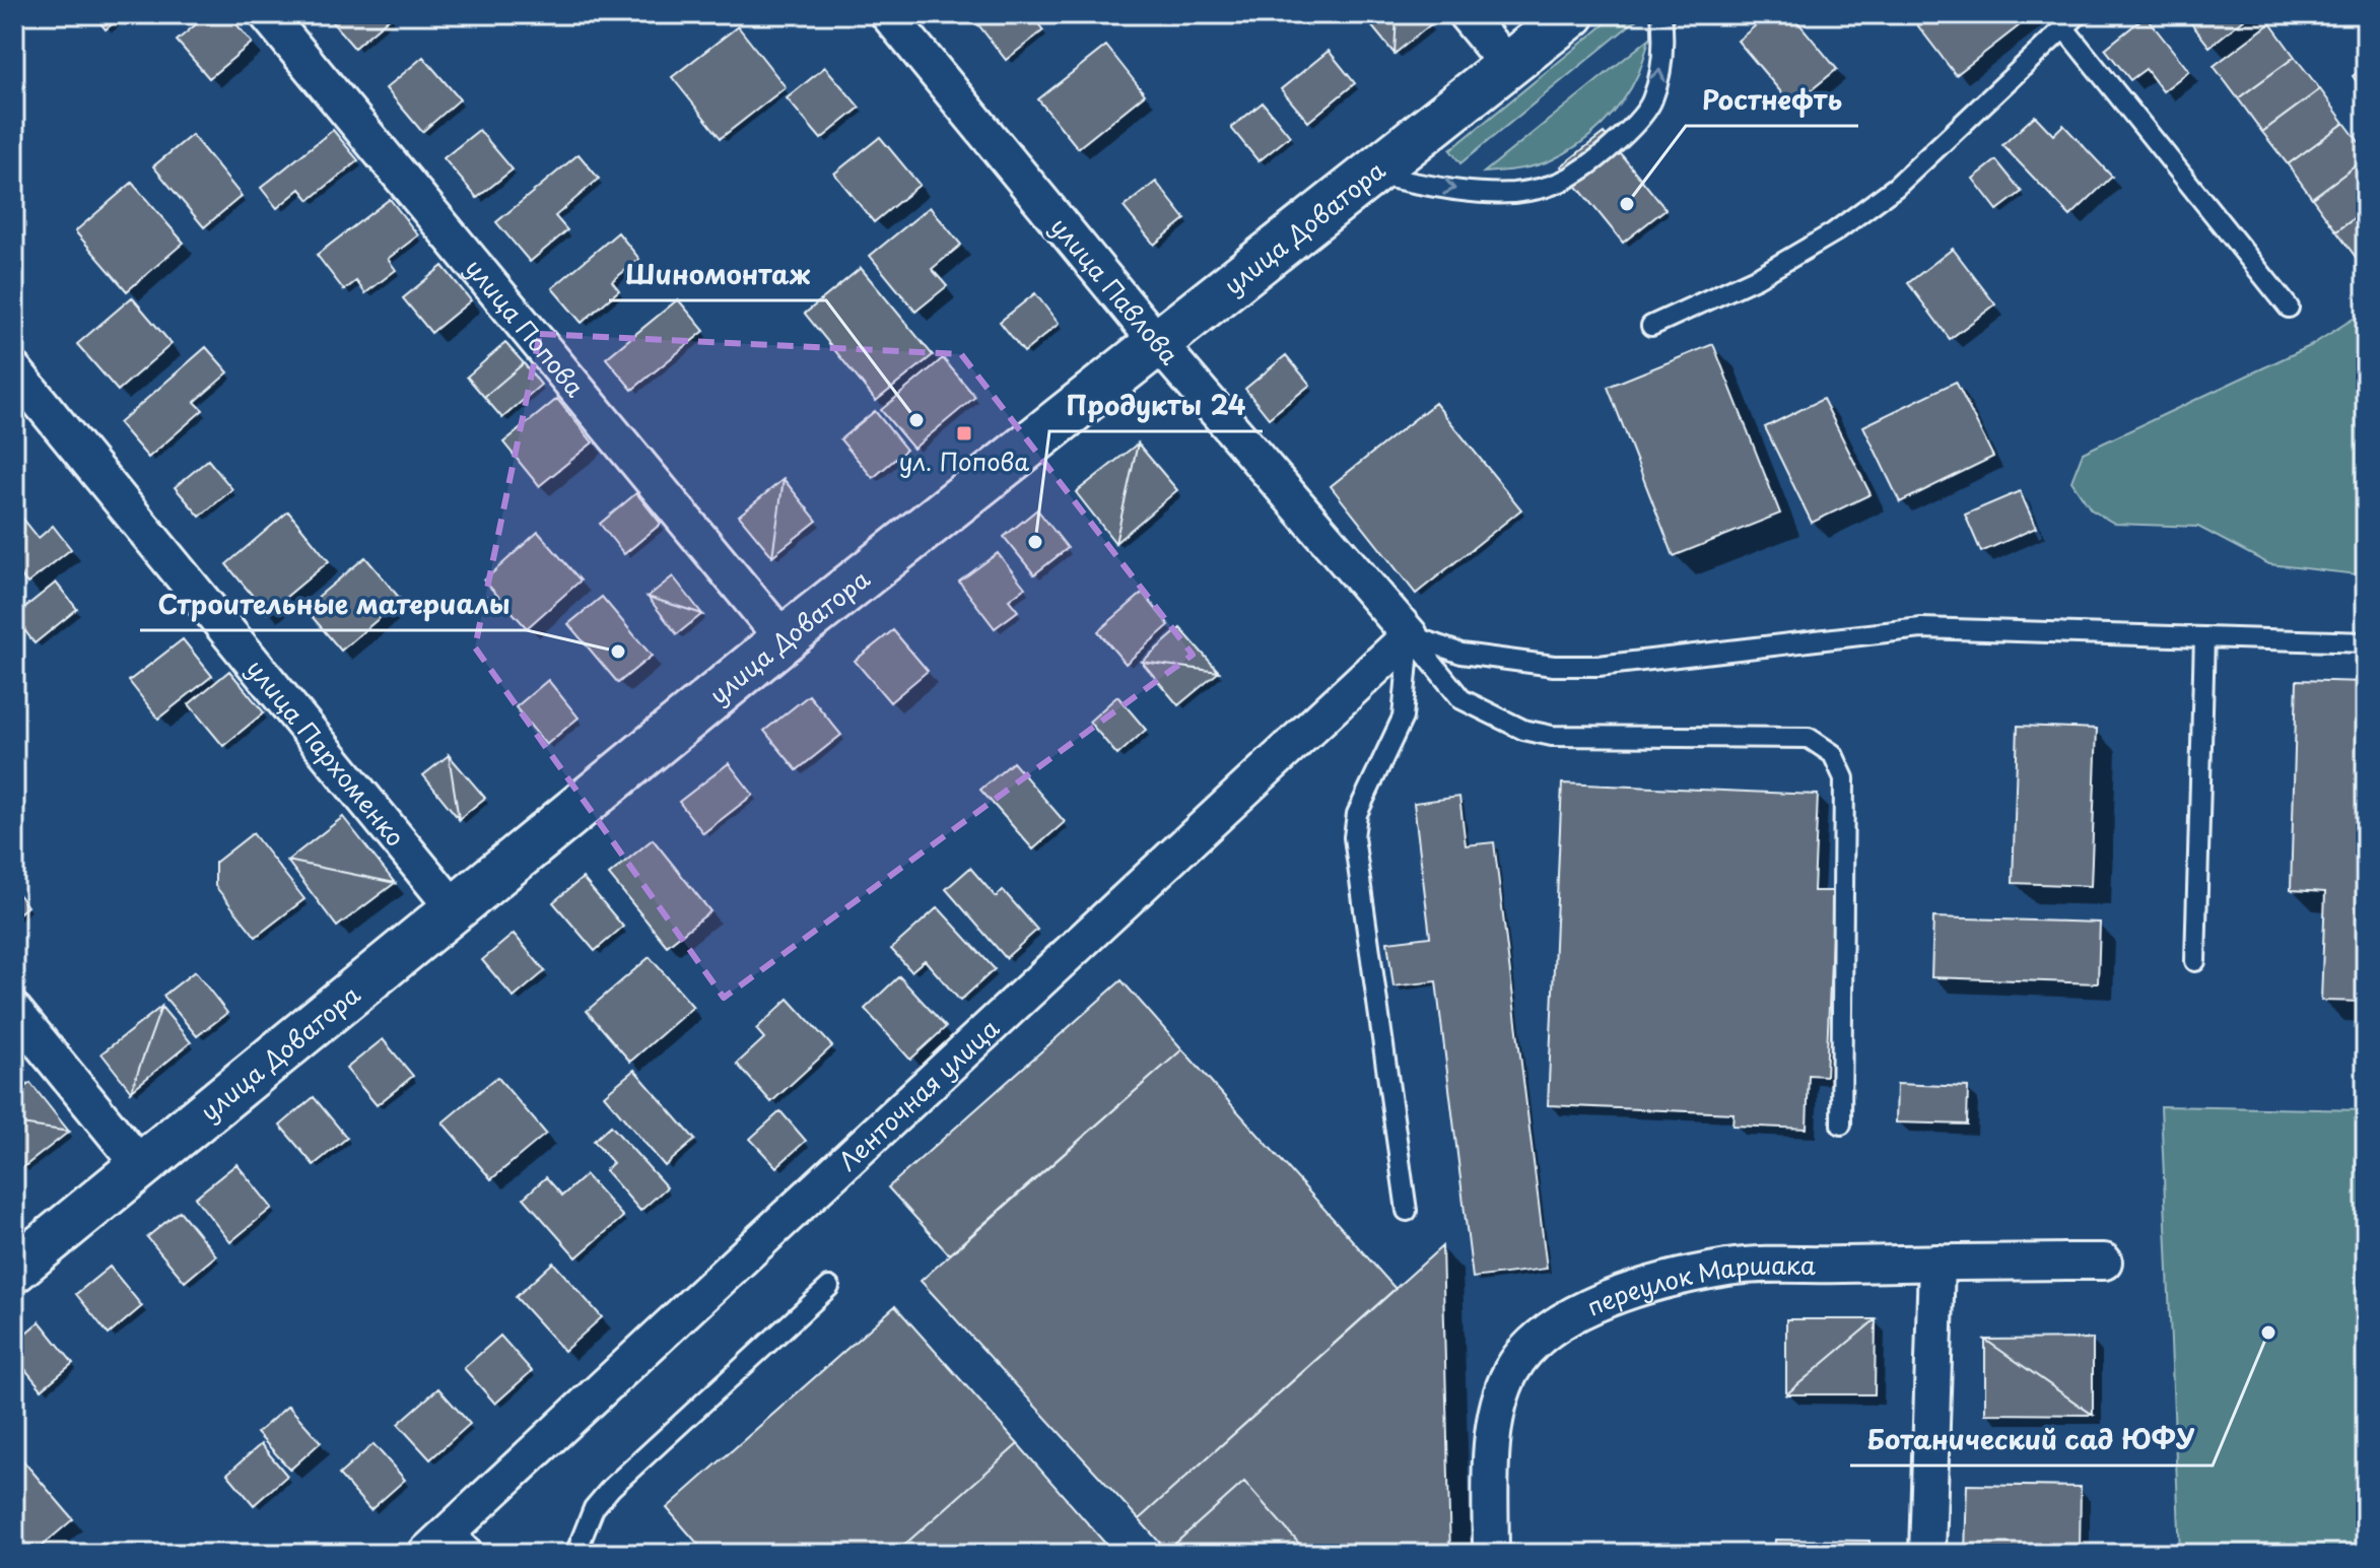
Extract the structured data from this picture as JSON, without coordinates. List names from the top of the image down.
{
  "streets": {
    "main road": ["улица Доватора"],
    "street": [
      "улица Павлова",
      "улица Попова",
      "улица Пархоменко",
      "Ленточная улица",
      "переулок Маршака"
    ]
  },
  "crossings": [
    ["улица Доватора", "улица Павлова"],
    ["улица Доватора", "улица Попова"],
    ["улица Доватора", "улица Пархоменко"],
    ["улица Павлова", "Ленточная улица"]
  ],
  "places": {
    "other": [
      "Ростнефть",
      "Шиномонтаж",
      "Продукты 24",
      "Строительные материалы",
      "Ботанический сад ЮФУ"
    ],
    "transit": ["ул. Попова"]
  }
}
